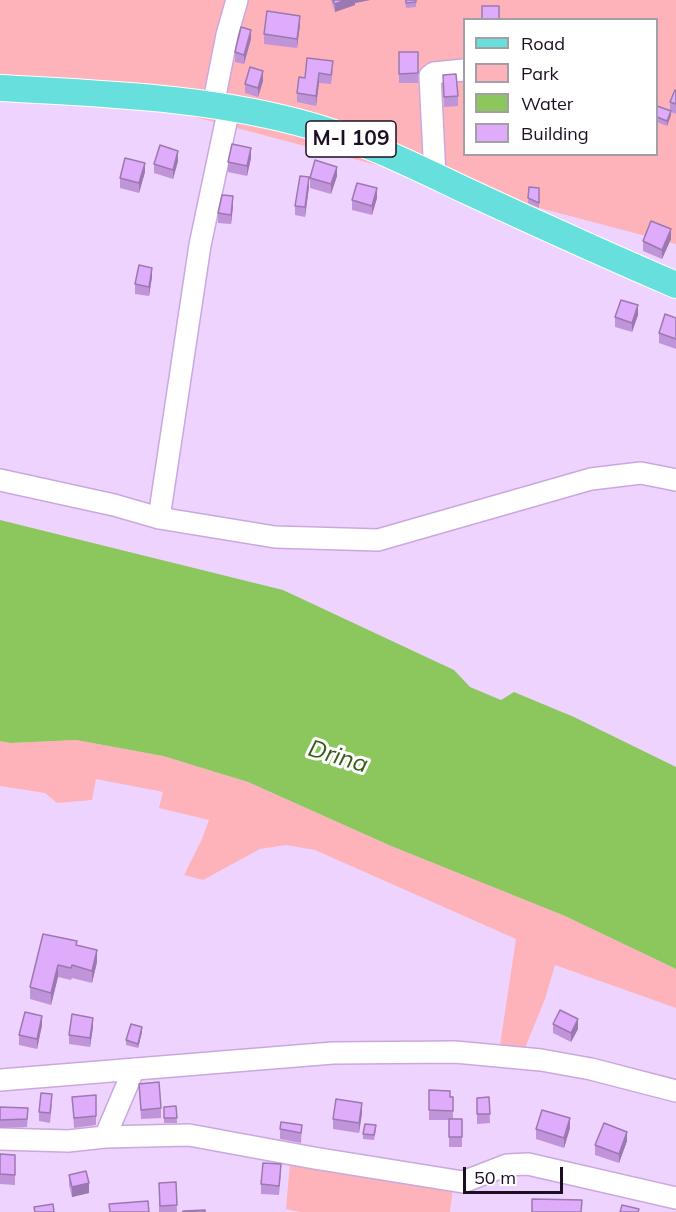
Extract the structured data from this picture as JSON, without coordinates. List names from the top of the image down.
{
  "streets": {
    "main road": ["M-I 109"]
  },
  "water": ["Drina"],
  "legend": [
    "Road",
    "Park",
    "Water",
    "Building"
  ],
  "scale_bar": "50 m"
}
